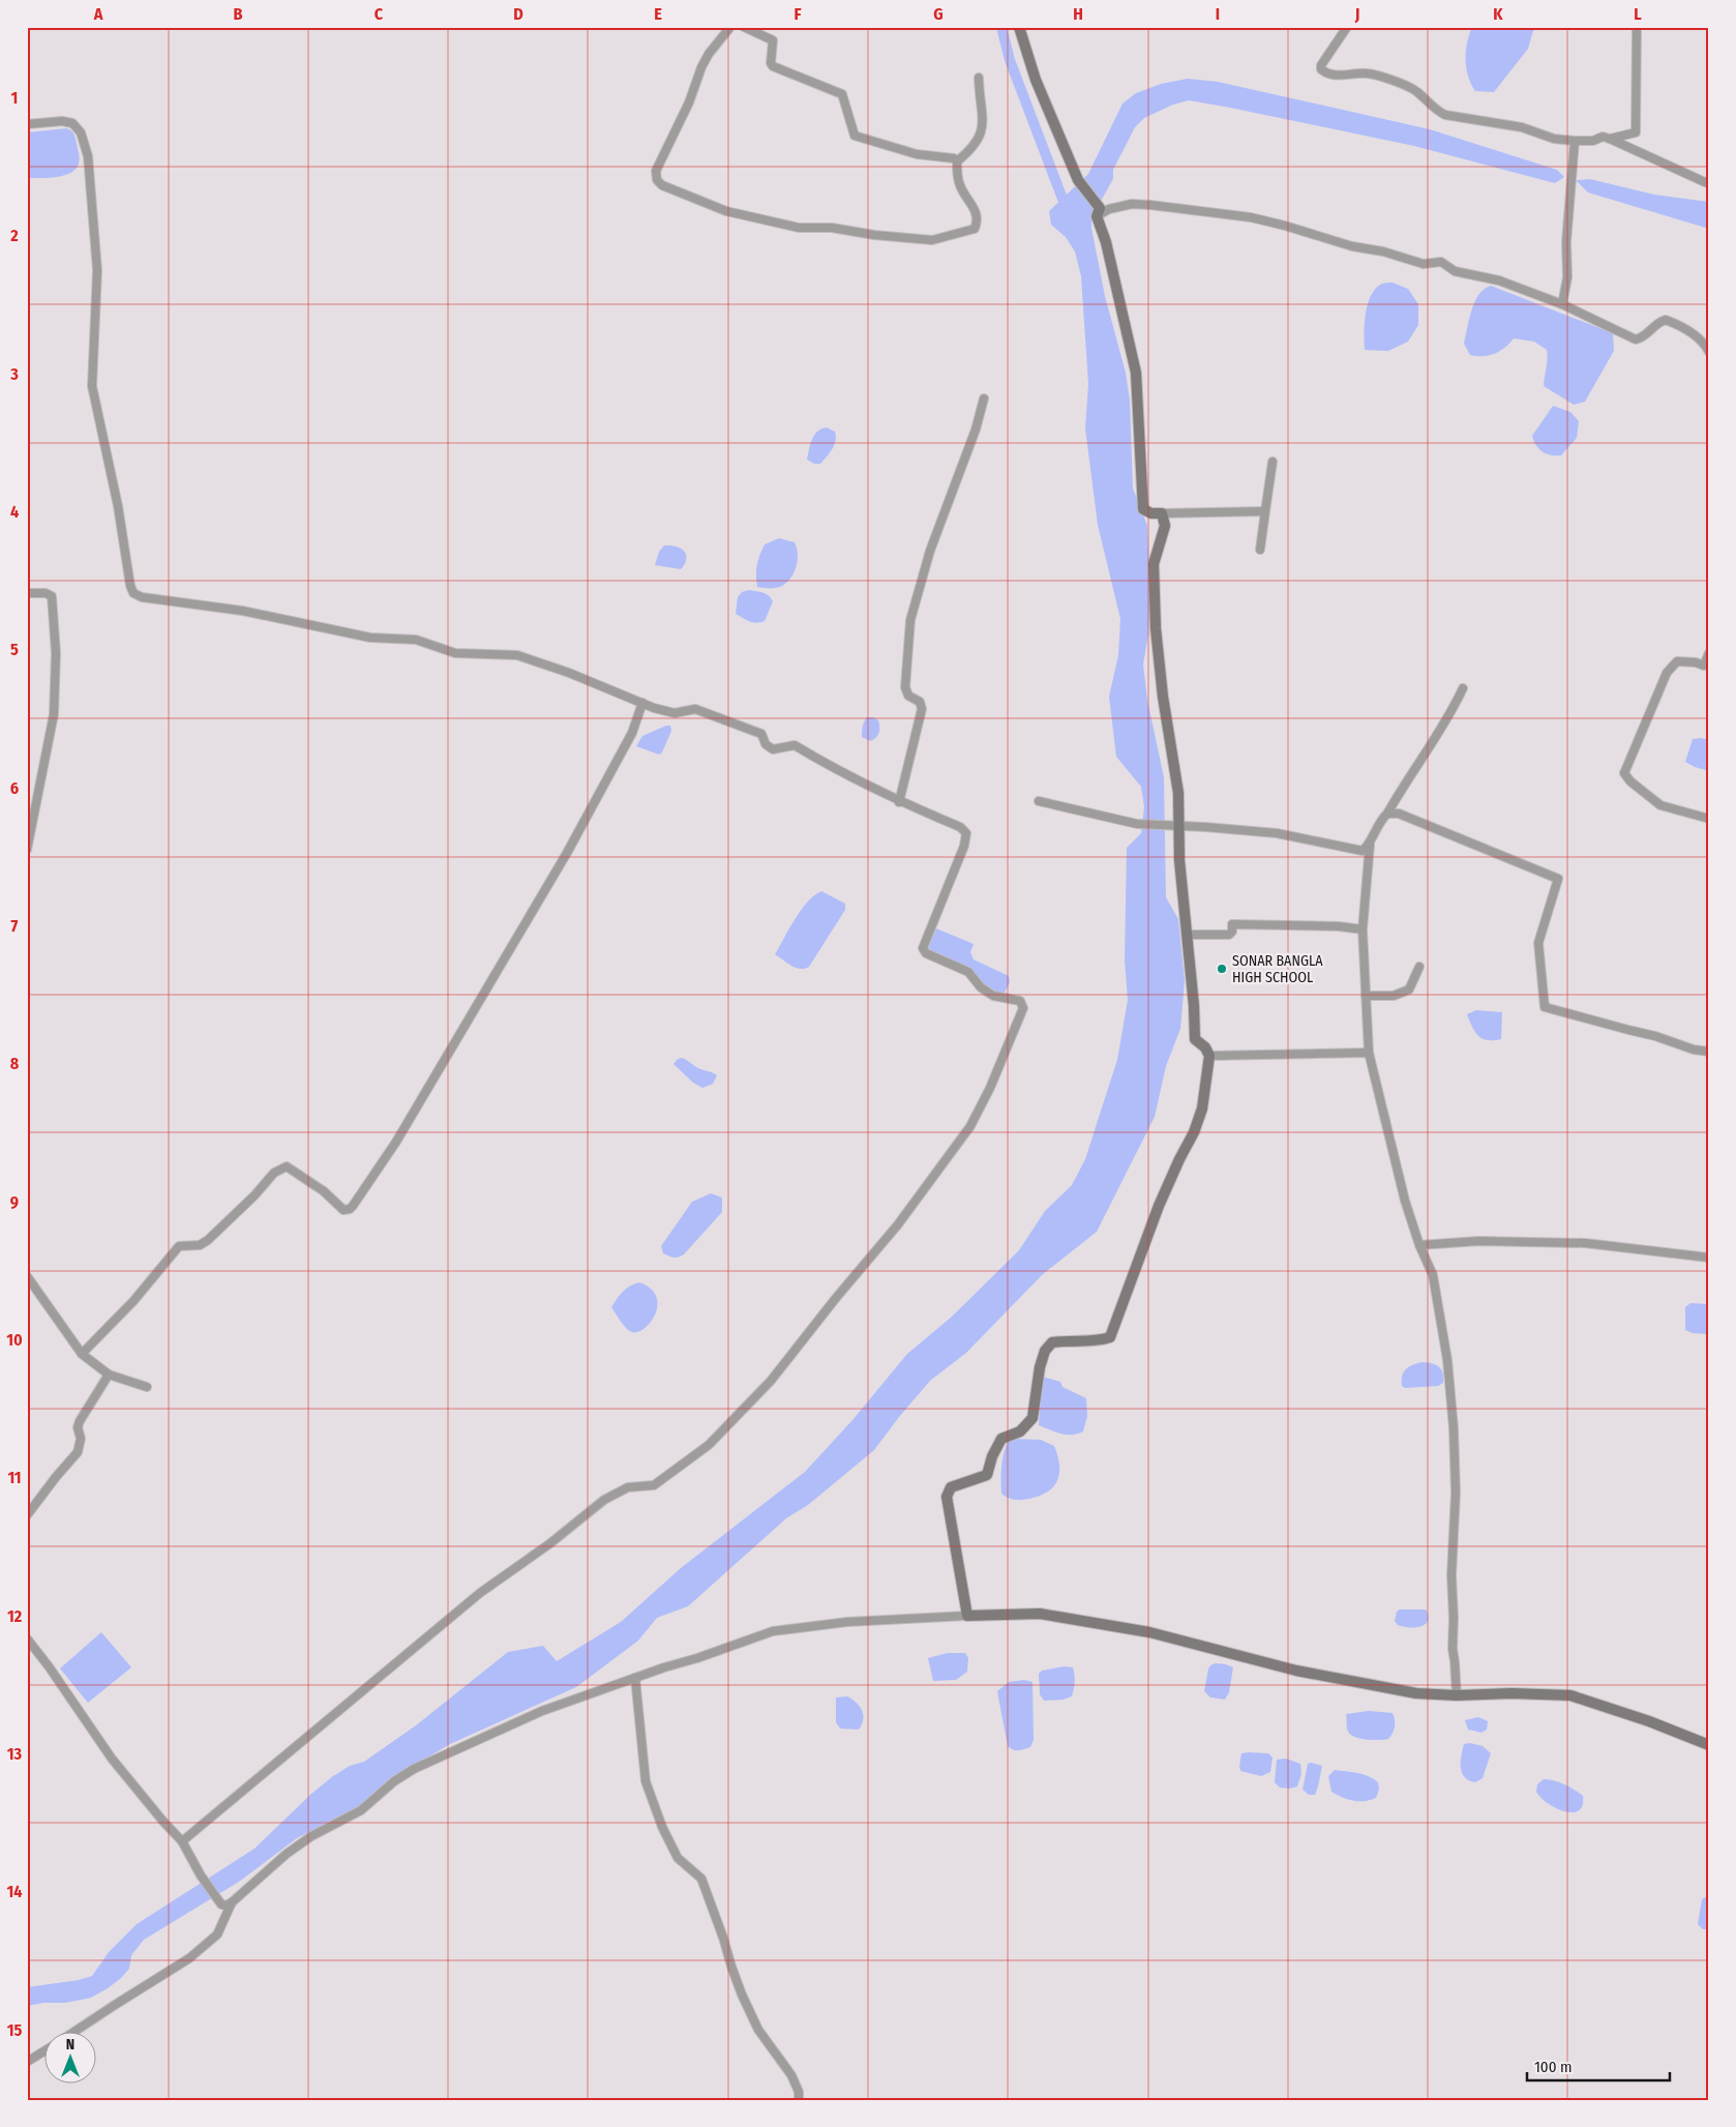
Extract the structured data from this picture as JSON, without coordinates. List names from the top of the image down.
{
  "places": ["SONAR BANGLA HIGH SCHOOL"],
  "scale_bar": "100 m",
  "north": "top",
  "grid": {
    "columns": [
      "A",
      "B",
      "C",
      "D",
      "E",
      "F",
      "G",
      "H",
      "I",
      "J",
      "K",
      "L"
    ],
    "rows": [
      "1",
      "2",
      "3",
      "4",
      "5",
      "6",
      "7",
      "8",
      "9",
      "10",
      "11",
      "12",
      "13",
      "14",
      "15"
    ]
  }
}
